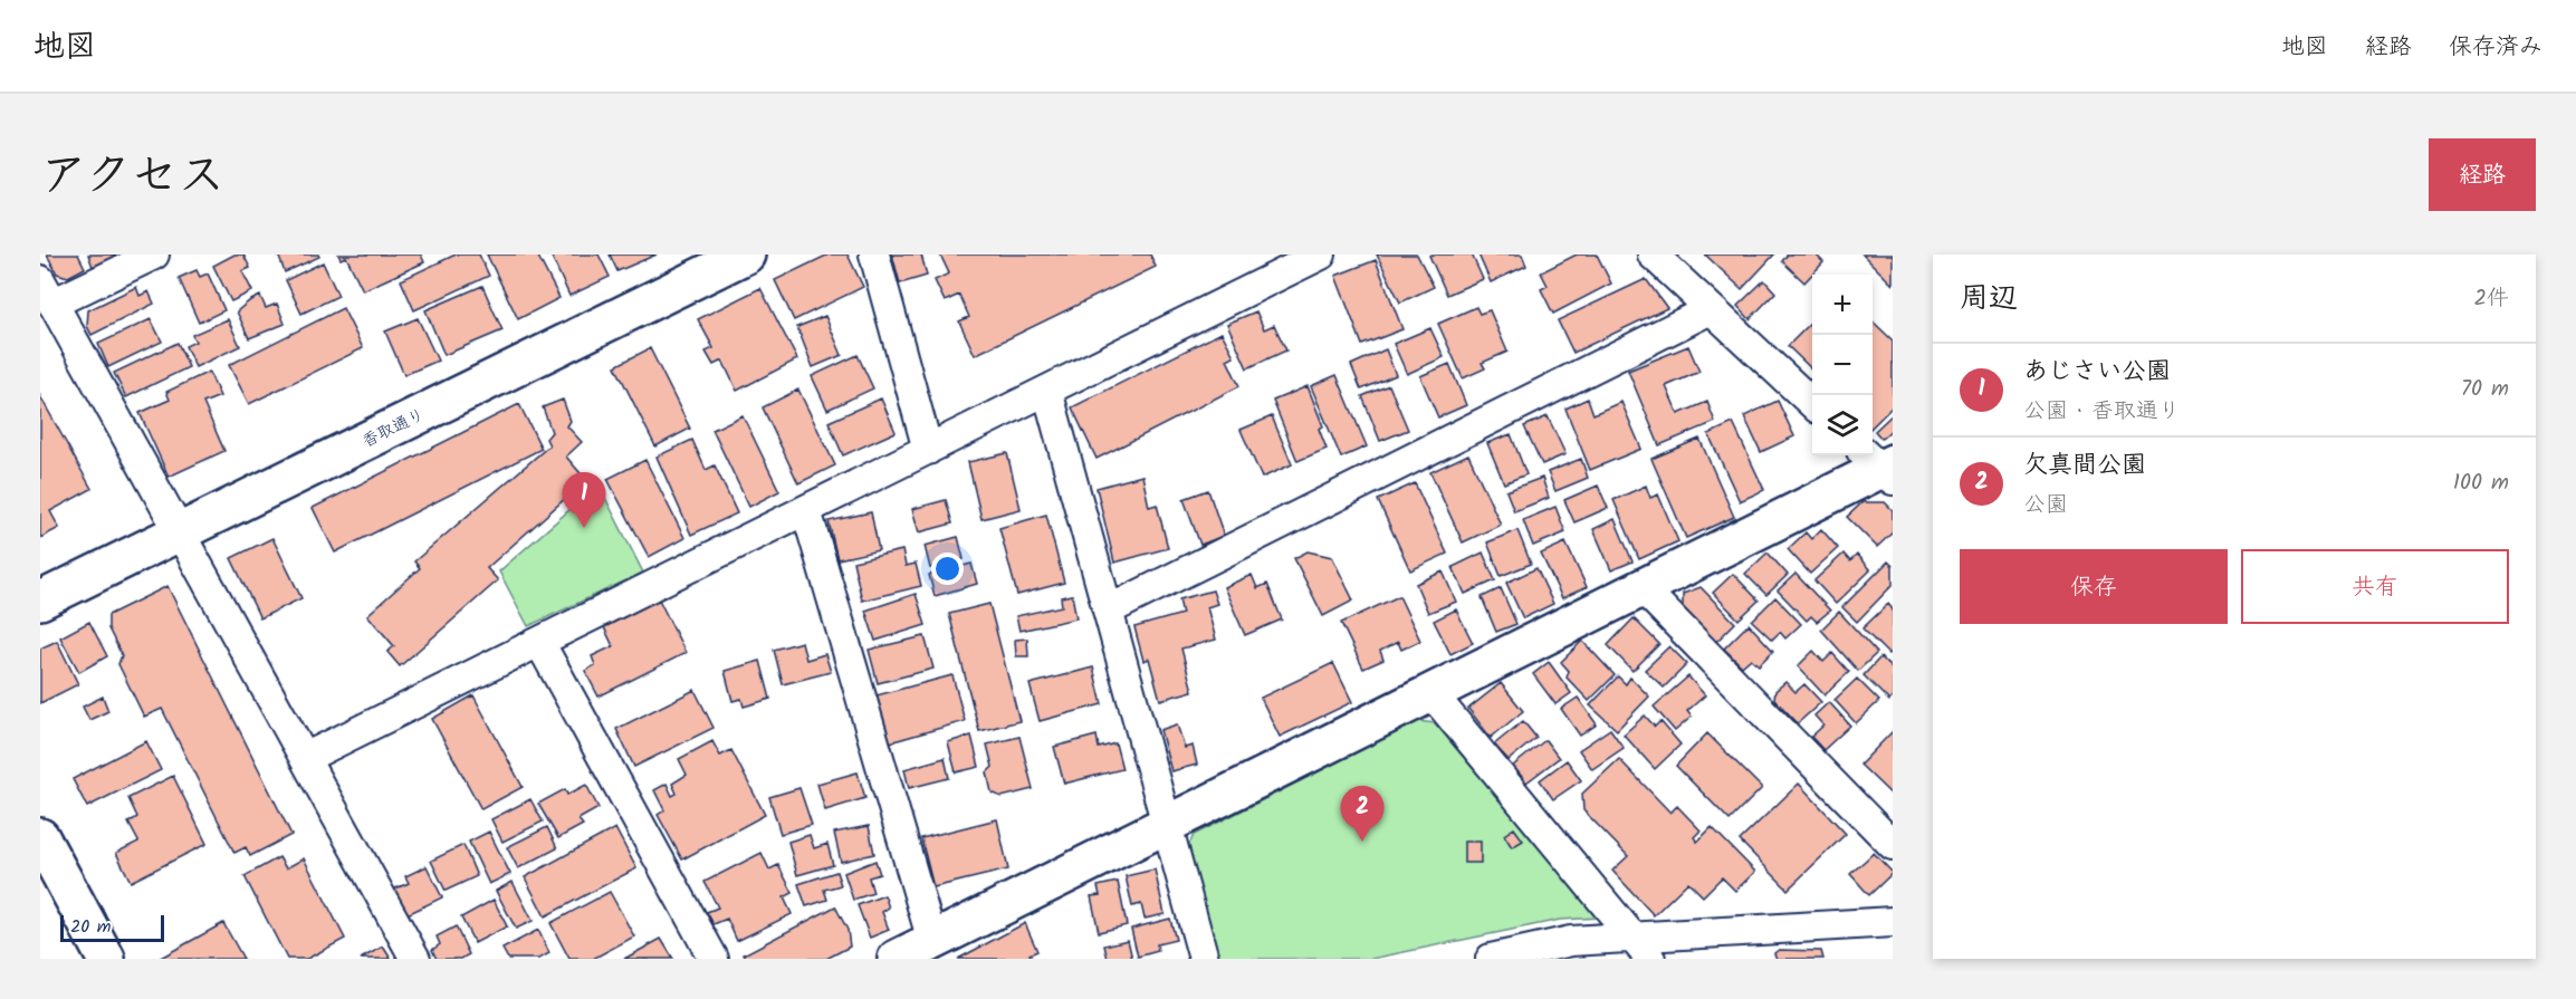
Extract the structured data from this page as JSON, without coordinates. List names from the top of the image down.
{
  "streets": {
    "street": ["香取通り"]
  },
  "scale_bar": "20 m",
  "page": {
    "header": "地図",
    "nav": ["地図", "経路", "保存済み"],
    "title": "アクセス",
    "buttons": [
      "経路",
      ["保存", "共有"]
    ],
    "heading": ["周辺", "2件"],
    "map_buttons": ["+", "−"],
    "list": [
      {
        "mark": "1",
        "name": "あじさい公園",
        "note": "公園 · 香取通り",
        "value": "70 m"
      },
      {
        "mark": "2",
        "name": "欠真間公園",
        "note": "公園",
        "value": "100 m"
      }
    ],
    "pins": ["1", "2"],
    "scale": "20 m"
  }
}
